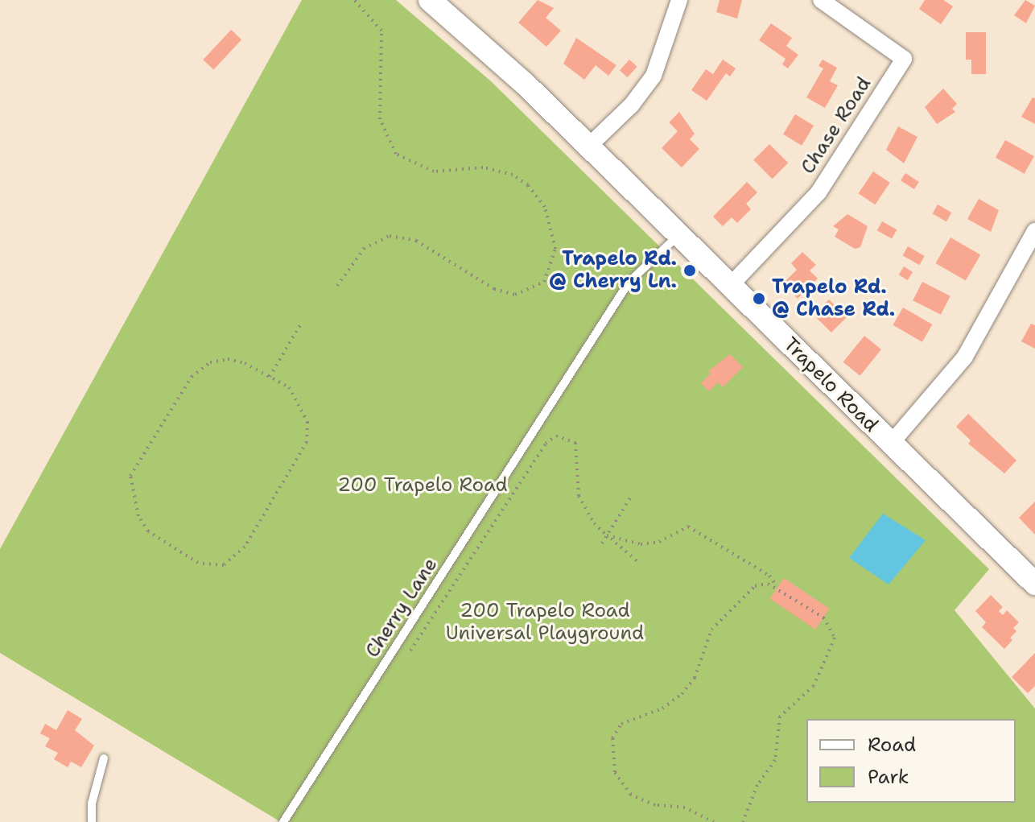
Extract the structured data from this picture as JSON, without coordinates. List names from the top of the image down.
{
  "streets": {
    "main road": ["Trapelo Road"],
    "street": ["Chase Road"],
    "lane": ["Cherry Lane"]
  },
  "crossings": [
    ["Chase Road", "Trapelo Road"],
    ["Trapelo Road", "Cherry Lane"]
  ],
  "parks": ["200 Trapelo Road", "200 Trapelo Road Universal Playground"],
  "places": ["Trapelo Rd. @ Cherry Ln.", "Trapelo Rd. @ Chase Rd."],
  "legend": ["Road", "Park"]
}
